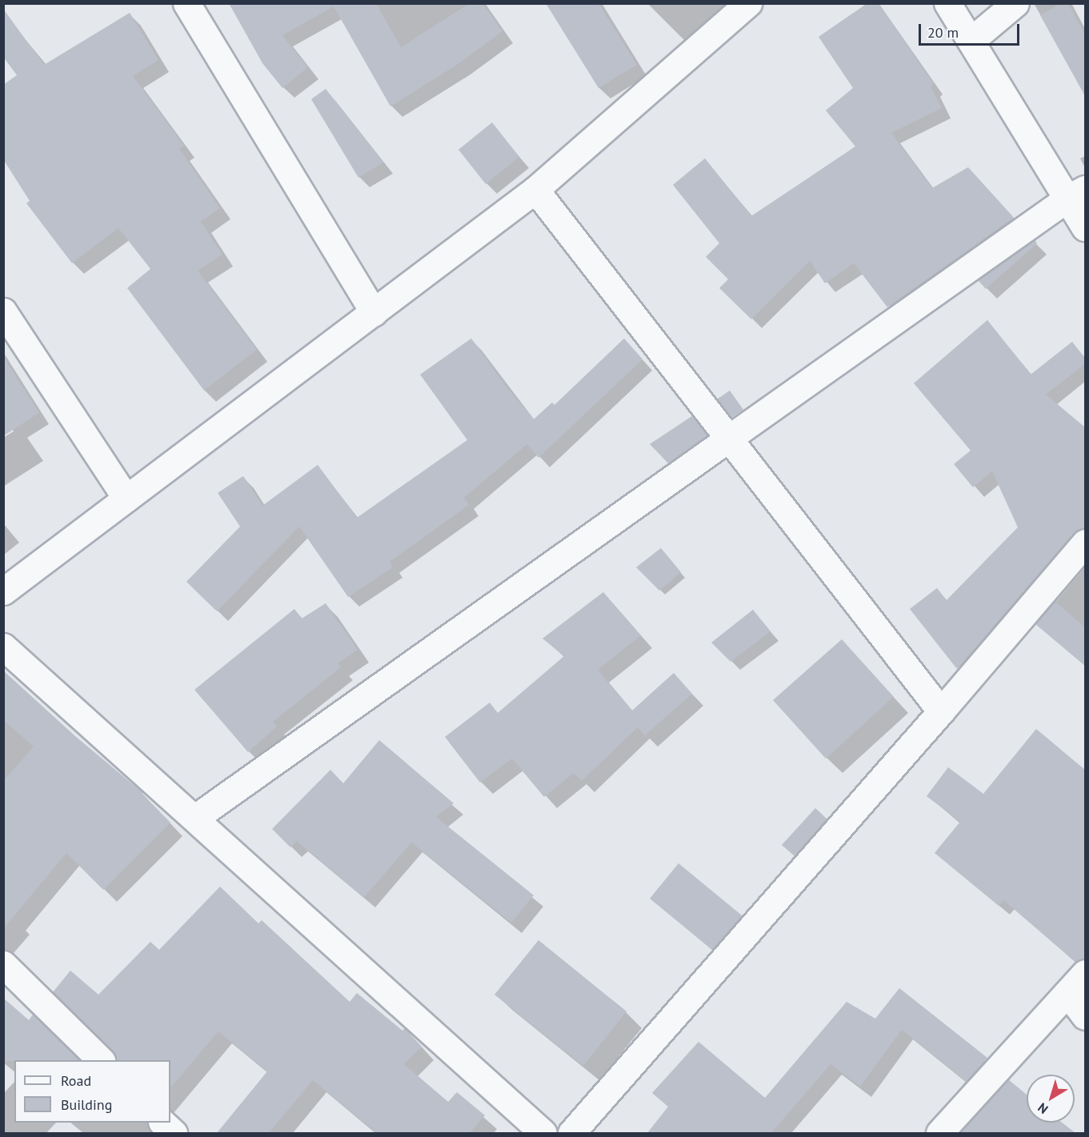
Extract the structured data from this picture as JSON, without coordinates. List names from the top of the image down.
{
  "legend": ["Road", "Building"],
  "scale_bar": "20 m",
  "north": "bottom left"
}
